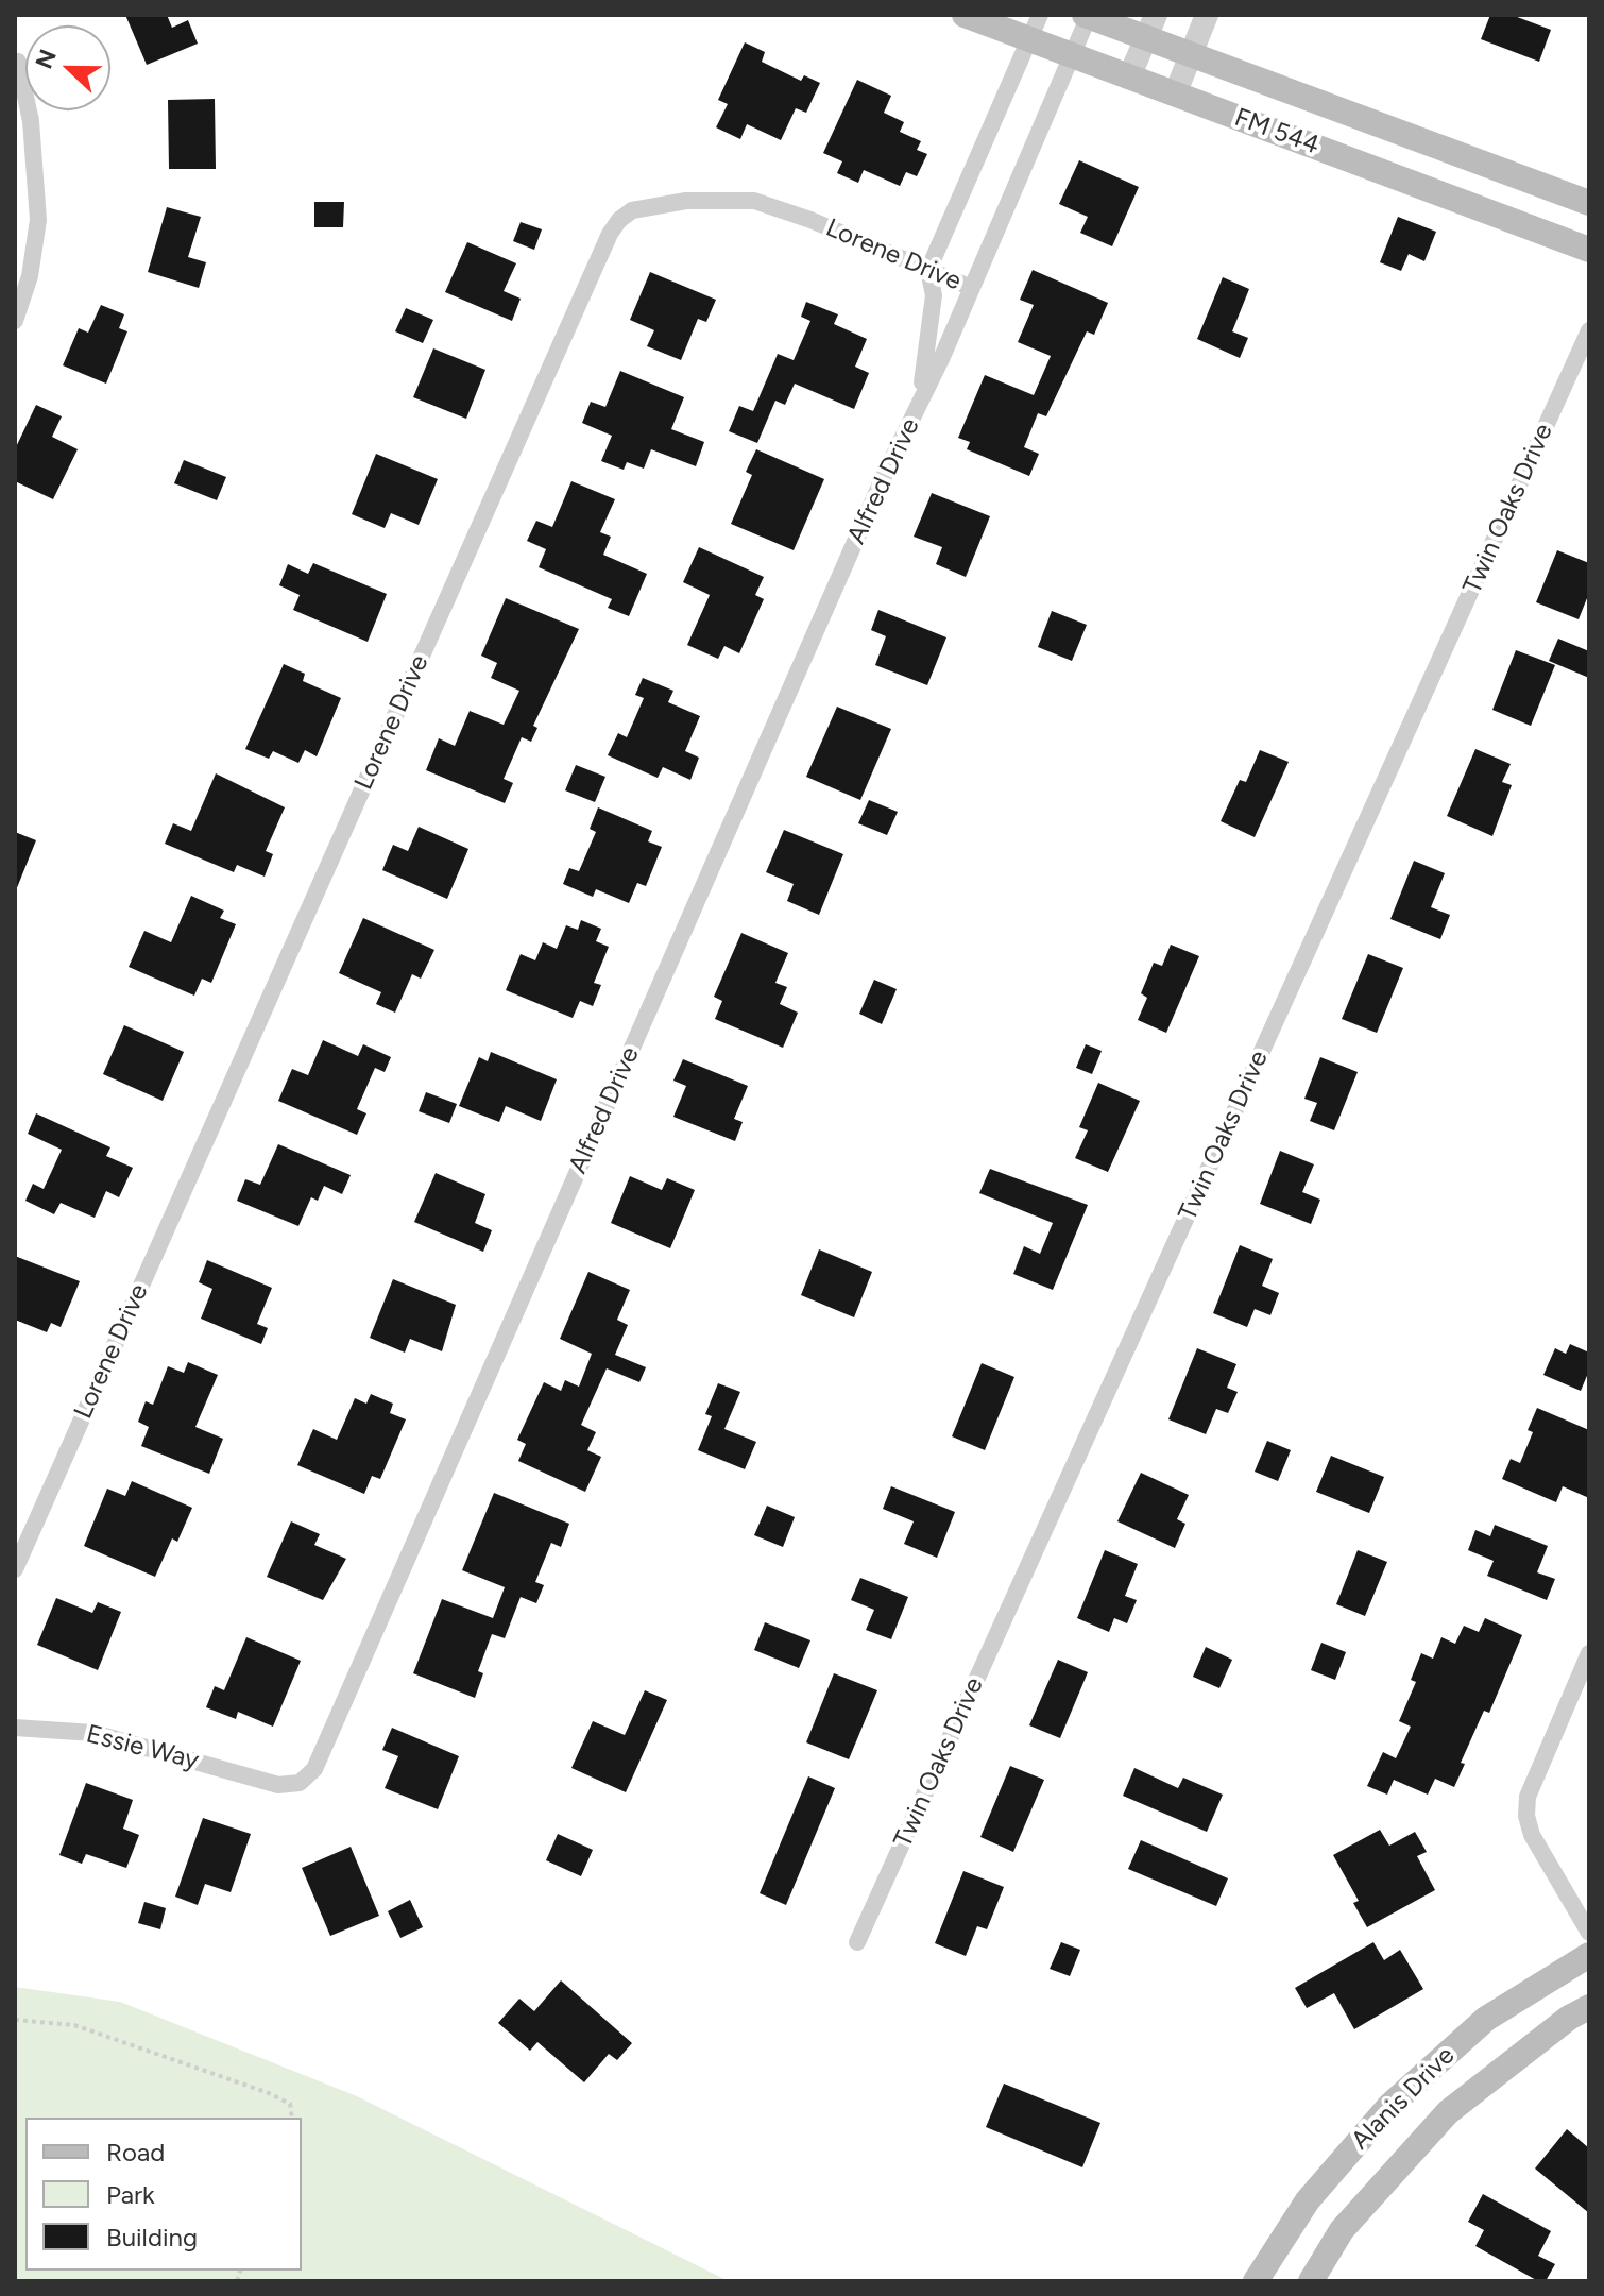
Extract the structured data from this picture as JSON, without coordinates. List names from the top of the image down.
{
  "streets": {
    "main road": ["FM 544", "Alanis Drive"],
    "street": [
      "Lorene Drive",
      "Alfred Drive",
      "Twin Oaks Drive",
      "Essie Way"
    ]
  },
  "crossings": [
    ["FM 544", "Alfred Drive"],
    ["Lorene Drive", "Alfred Drive"],
    ["Alfred Drive", "Essie Way"]
  ],
  "legend": ["Road", "Park", "Building"],
  "north": "left"
}
